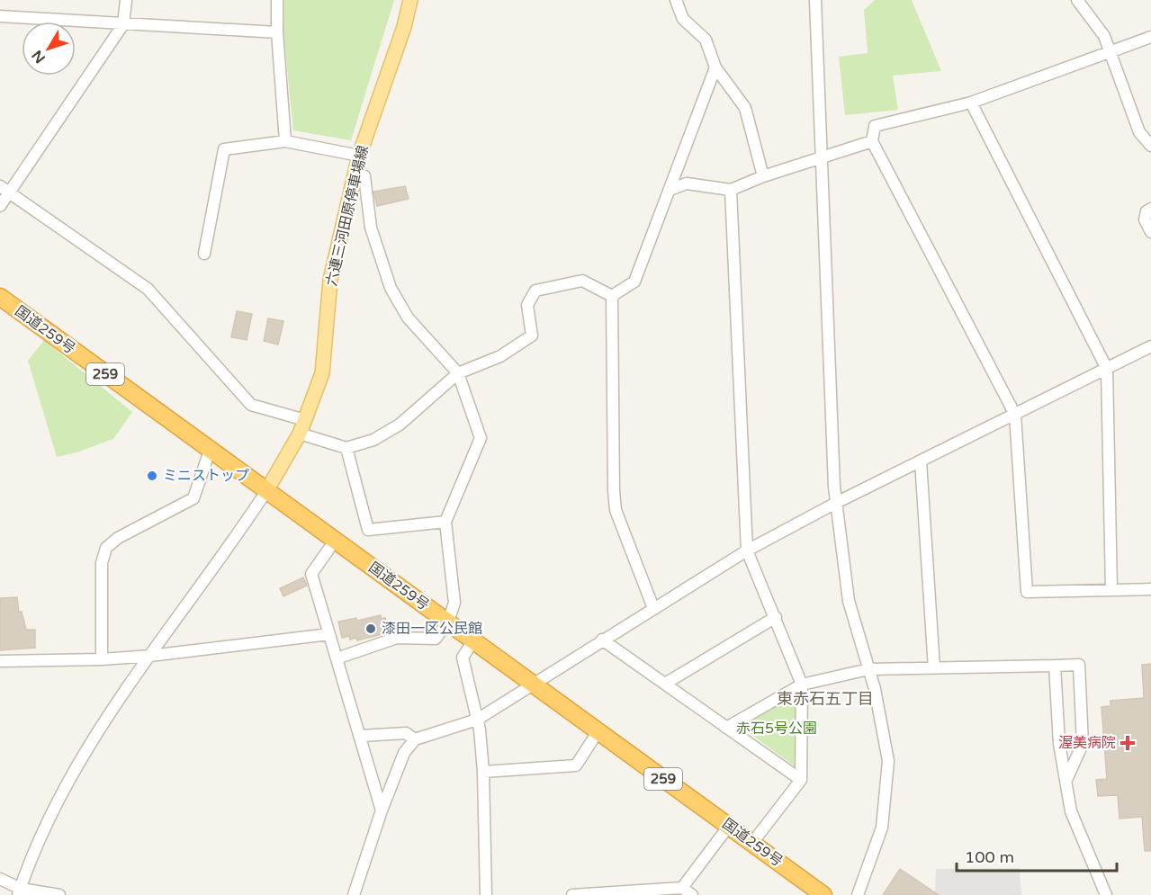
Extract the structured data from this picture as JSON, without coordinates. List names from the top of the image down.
{
  "streets": {
    "highway": ["国道259号", "259"],
    "main road": ["六連三河田原停車場線"]
  },
  "crossings": [
    ["六連三河田原停車場線", "国道259号"]
  ],
  "districts": ["東赤石五丁目"],
  "parks": ["赤石5号公園"],
  "places": {
    "other": ["ミニストップ", "漆田一区公民館"],
    "health": ["渥美病院"]
  },
  "scale_bar": "100 m",
  "north": "bottom left"
}
